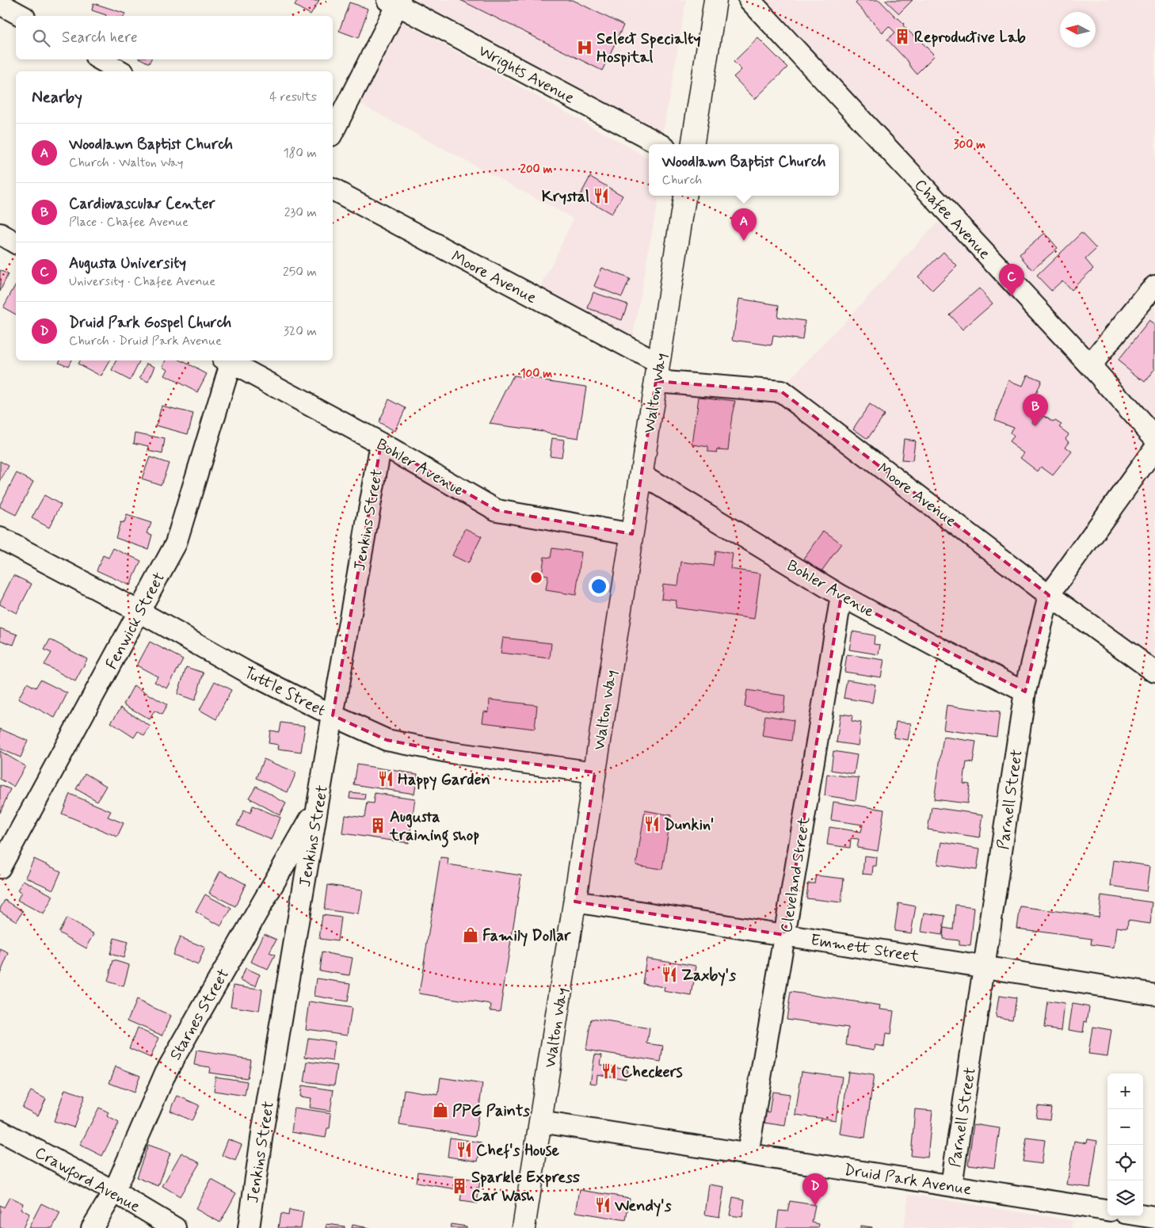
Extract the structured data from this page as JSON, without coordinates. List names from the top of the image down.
{
  "streets": {
    "main road": ["Walton Way"],
    "street": [
      "Wrights Avenue",
      "Chafee Avenue",
      "Moore Avenue",
      "Bohler Avenue",
      "Jenkins Street",
      "Fenwick Street",
      "Tuttle Street",
      "Parnell Street",
      "Cleveland Street",
      "Emmett Street",
      "Starnes Street",
      "Crawford Avenue",
      "Druid Park Avenue"
    ]
  },
  "crossings": [
    ["Moore Avenue", "Walton Way"],
    ["Moore Avenue", "Parnell Street"],
    ["Walton Way", "Bohler Avenue"],
    ["Walton Way", "Tuttle Street"],
    ["Walton Way", "Emmett Street"],
    ["Walton Way", "Druid Park Avenue"],
    ["Bohler Avenue", "Jenkins Street"],
    ["Bohler Avenue", "Parnell Street"],
    ["Bohler Avenue", "Cleveland Street"],
    ["Jenkins Street", "Tuttle Street"],
    ["Jenkins Street", "Starnes Street"],
    ["Fenwick Street", "Tuttle Street"],
    ["Parnell Street", "Emmett Street"],
    ["Parnell Street", "Druid Park Avenue"],
    ["Cleveland Street", "Emmett Street"],
    ["Cleveland Street", "Druid Park Avenue"],
    ["Starnes Street", "Crawford Avenue"]
  ],
  "places": {
    "building": ["Reproductive Lab", "Augusta training shop", "Sparkle Express Car Wash"],
    "hospital": ["Select Specialty Hospital"],
    "restaurant": [
      "Krystal",
      "Happy Garden",
      "Dunkin'",
      "Zaxby's",
      "Checkers",
      "Chef's House",
      "Wendy's"
    ],
    "shop": ["Family Dollar", "PPG Paints"]
  },
  "north": "left",
  "page": {
    "search": "Search here",
    "heading": ["Nearby", "4 results"],
    "list": [
      {
        "mark": "A",
        "name": "Woodlawn Baptist Church",
        "note": "Church · Walton Way",
        "value": "180 m"
      },
      {
        "mark": "B",
        "name": "Cardiovascular Center",
        "note": "Place · Chafee Avenue",
        "value": "230 m"
      },
      {
        "mark": "C",
        "name": "Augusta University",
        "note": "University · Chafee Avenue",
        "value": "250 m"
      },
      {
        "mark": "D",
        "name": "Druid Park Gospel Church",
        "note": "Church · Druid Park Avenue",
        "value": "320 m"
      }
    ],
    "popup": ["Woodlawn Baptist Church", "Church"],
    "pins": [
      "A",
      "C",
      "B",
      "D"
    ],
    "map_buttons": ["+", "−"]
  },
  "rings": ["300 m", "200 m", "100 m"]
}
